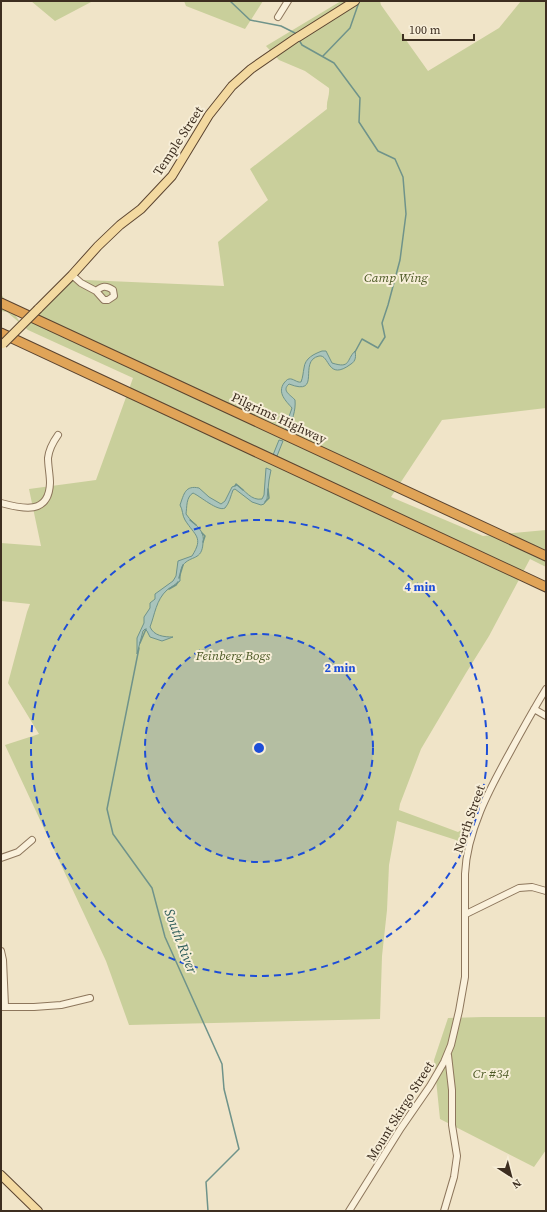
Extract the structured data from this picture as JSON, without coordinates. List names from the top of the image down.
{
  "streets": {
    "highway": ["Pilgrims Highway"],
    "main road": ["Temple Street"],
    "street": ["North Street", "Mount Skirgo Street"]
  },
  "crossings": [
    ["North Street", "Mount Skirgo Street"]
  ],
  "water": ["South River"],
  "parks": ["Camp Wing", "Feinberg Bogs", "Cr #34"],
  "scale_bar": "100 m",
  "north": "bottom right",
  "rings": ["4 min", "2 min"]
}
